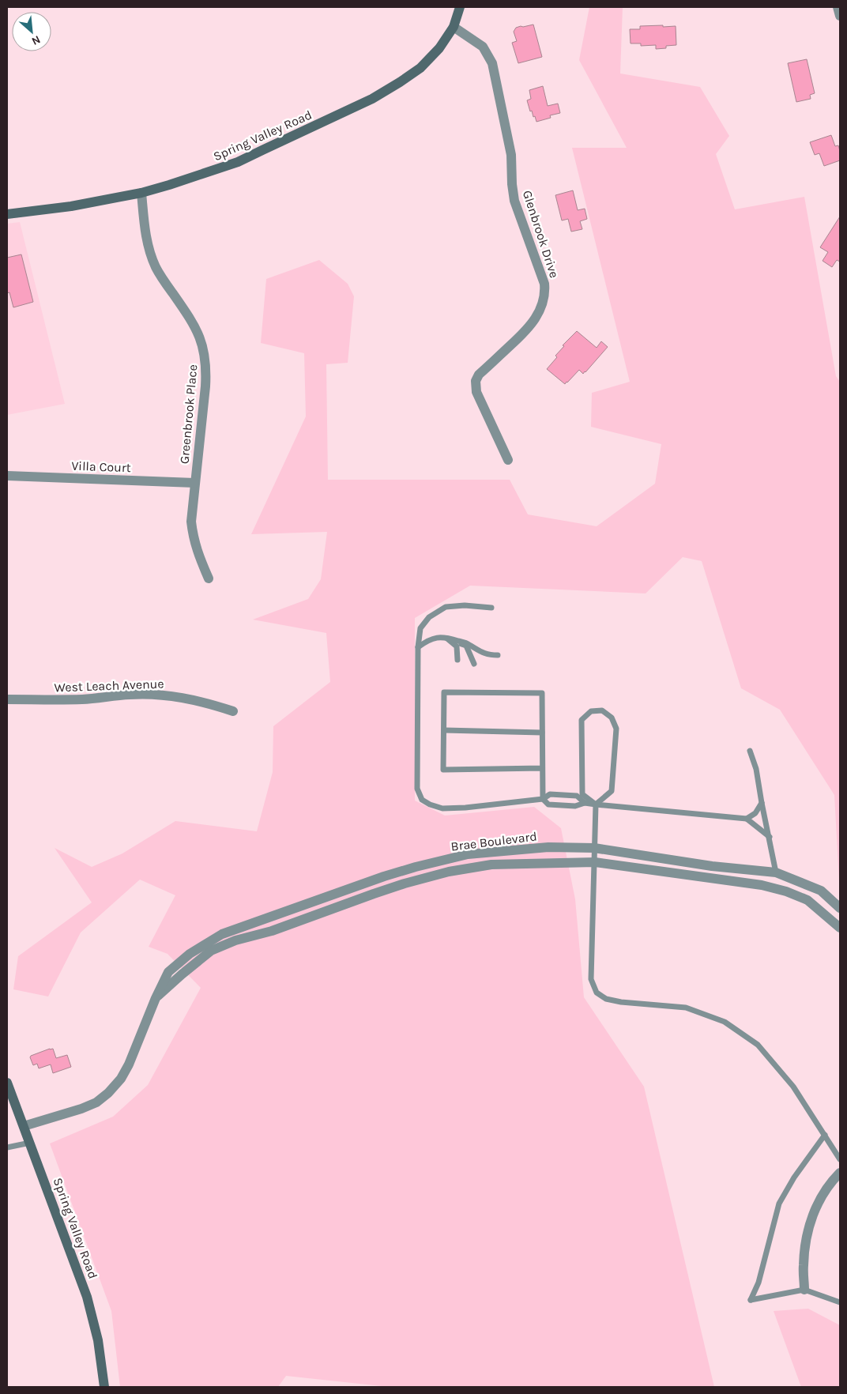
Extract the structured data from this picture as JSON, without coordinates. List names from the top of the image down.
{
  "streets": {
    "street": [
      "Spring Valley Road",
      "Glenbrook Drive",
      "Greenbrook Place",
      "Villa Court",
      "West Leach Avenue",
      "Brae Boulevard"
    ]
  },
  "crossings": [
    ["Spring Valley Road", "Glenbrook Drive"],
    ["Spring Valley Road", "Greenbrook Place"],
    ["Spring Valley Road", "Brae Boulevard"],
    ["Greenbrook Place", "Villa Court"]
  ],
  "north": "bottom right"
}
